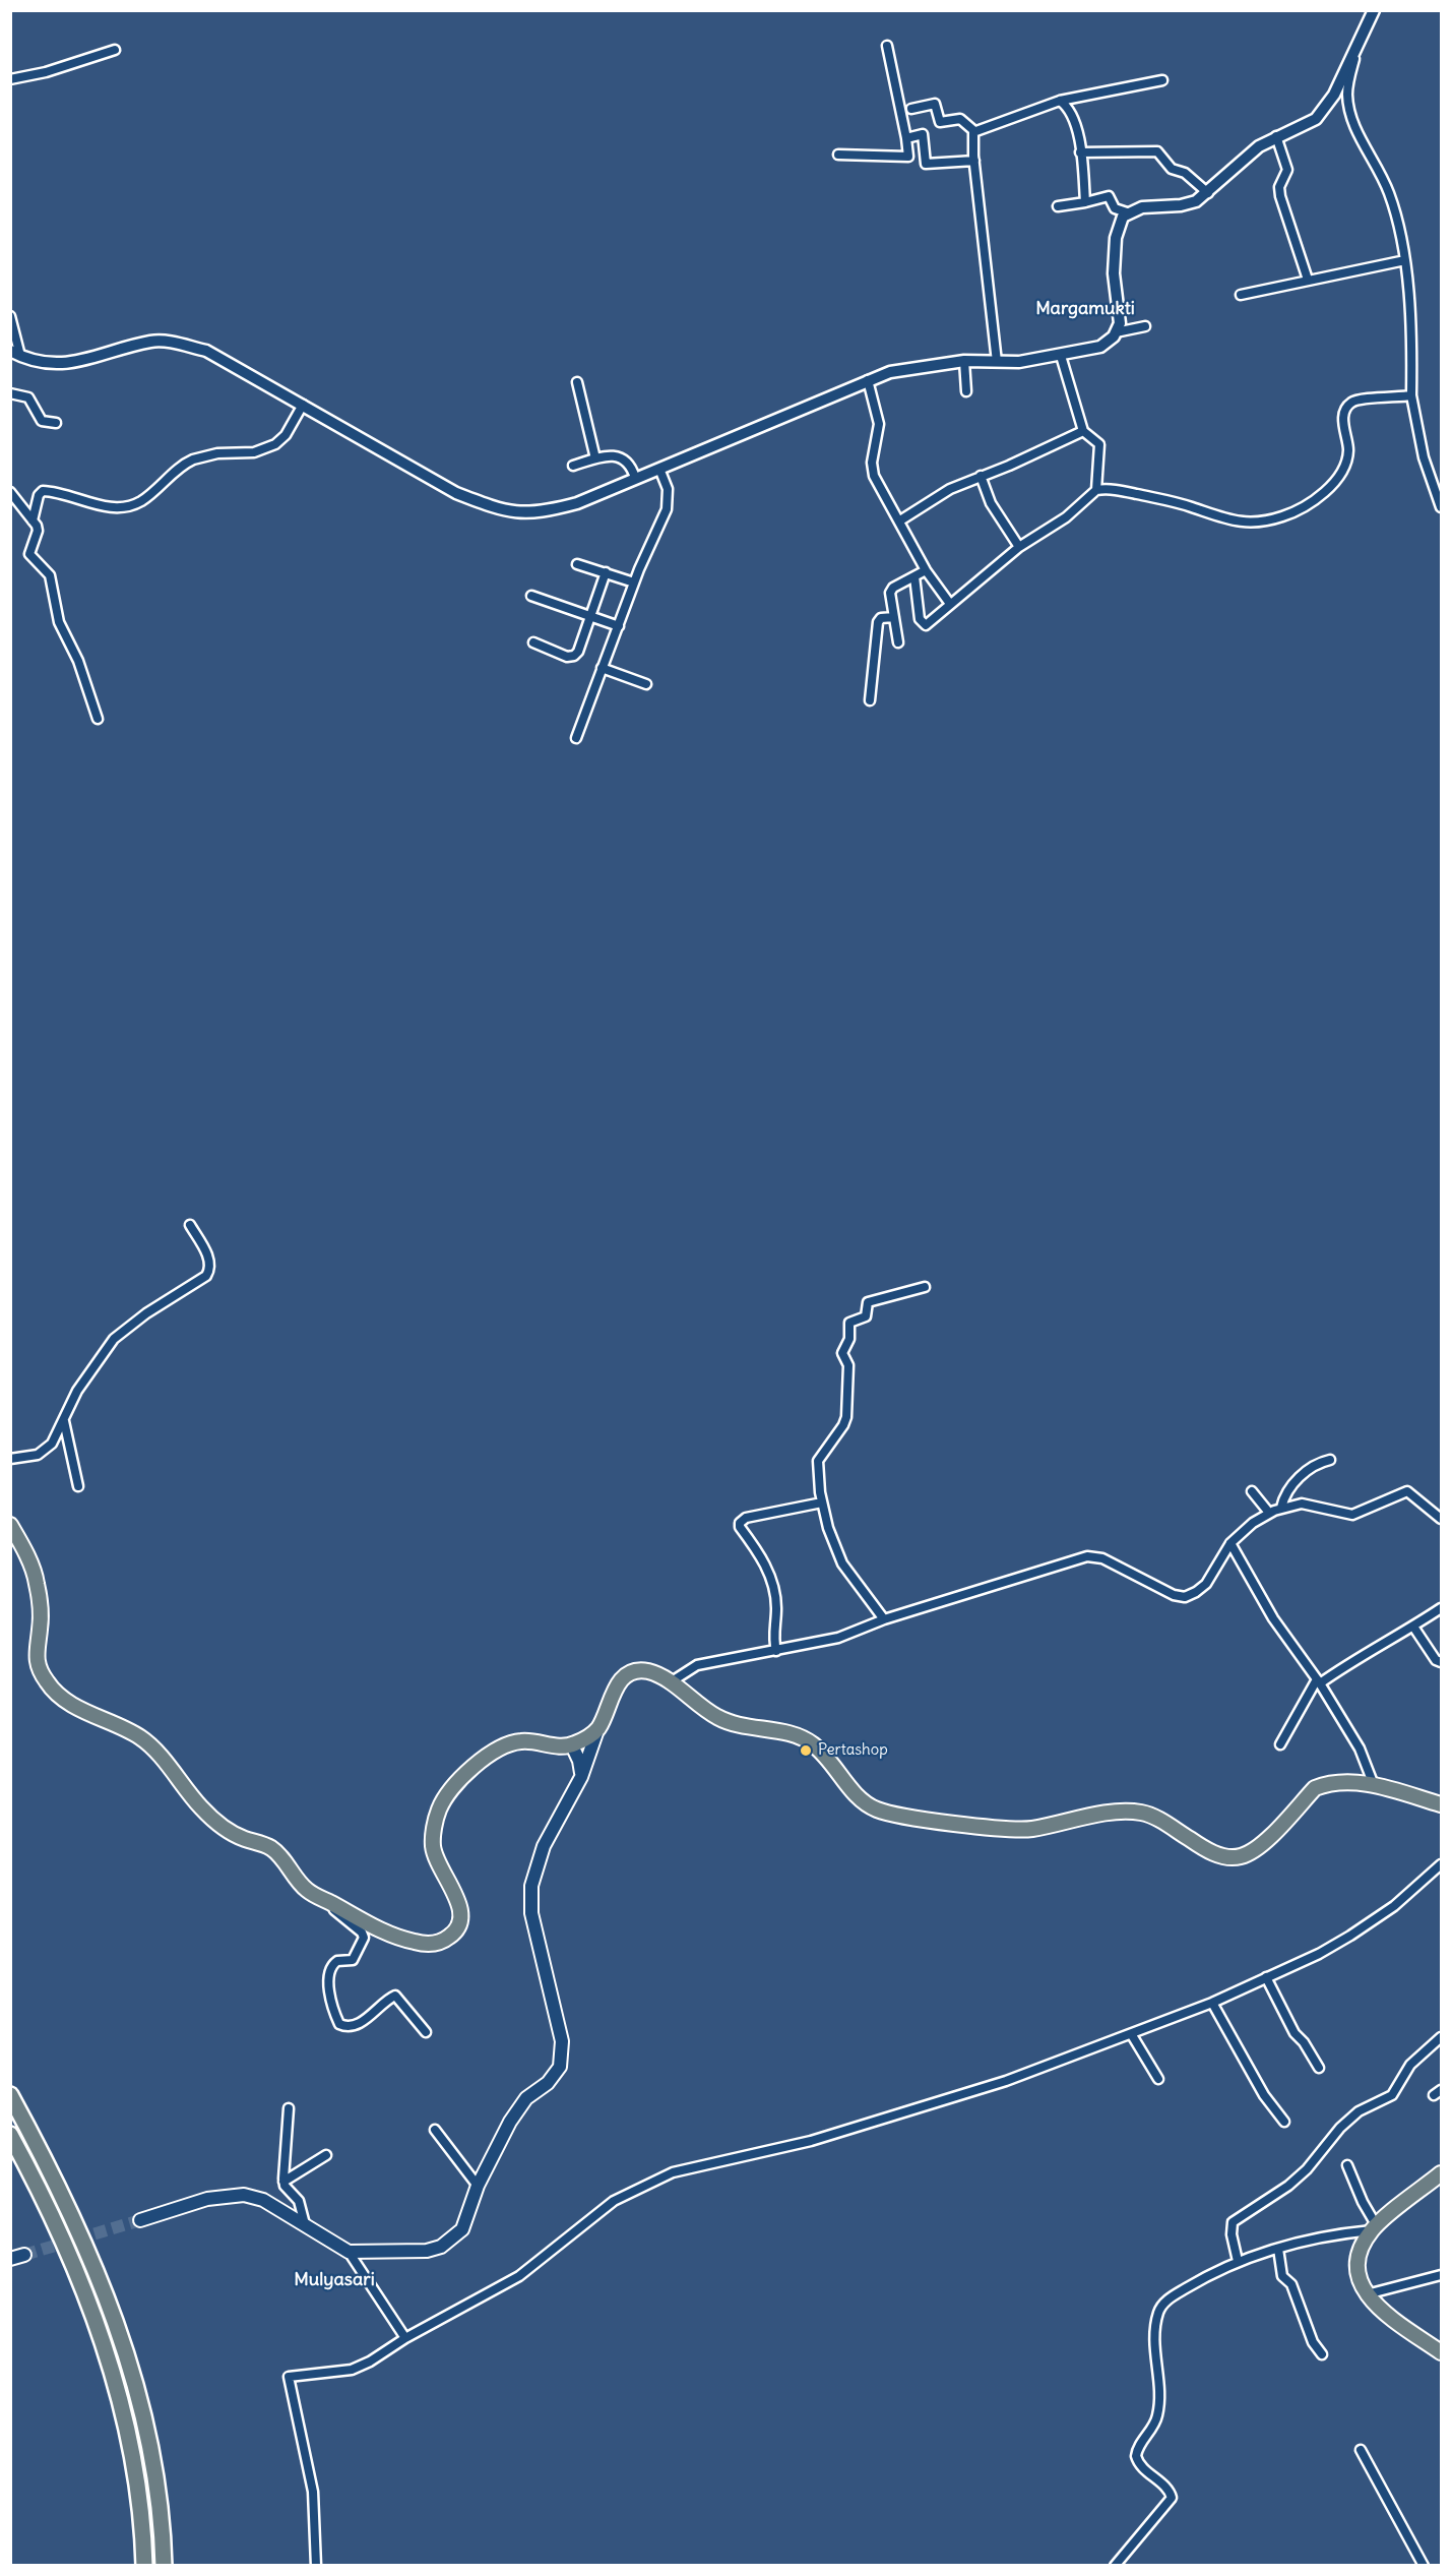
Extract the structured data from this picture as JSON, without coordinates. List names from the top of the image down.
{
  "districts": ["Margamukti", "Mulyasari"],
  "places": ["Pertashop"]
}
